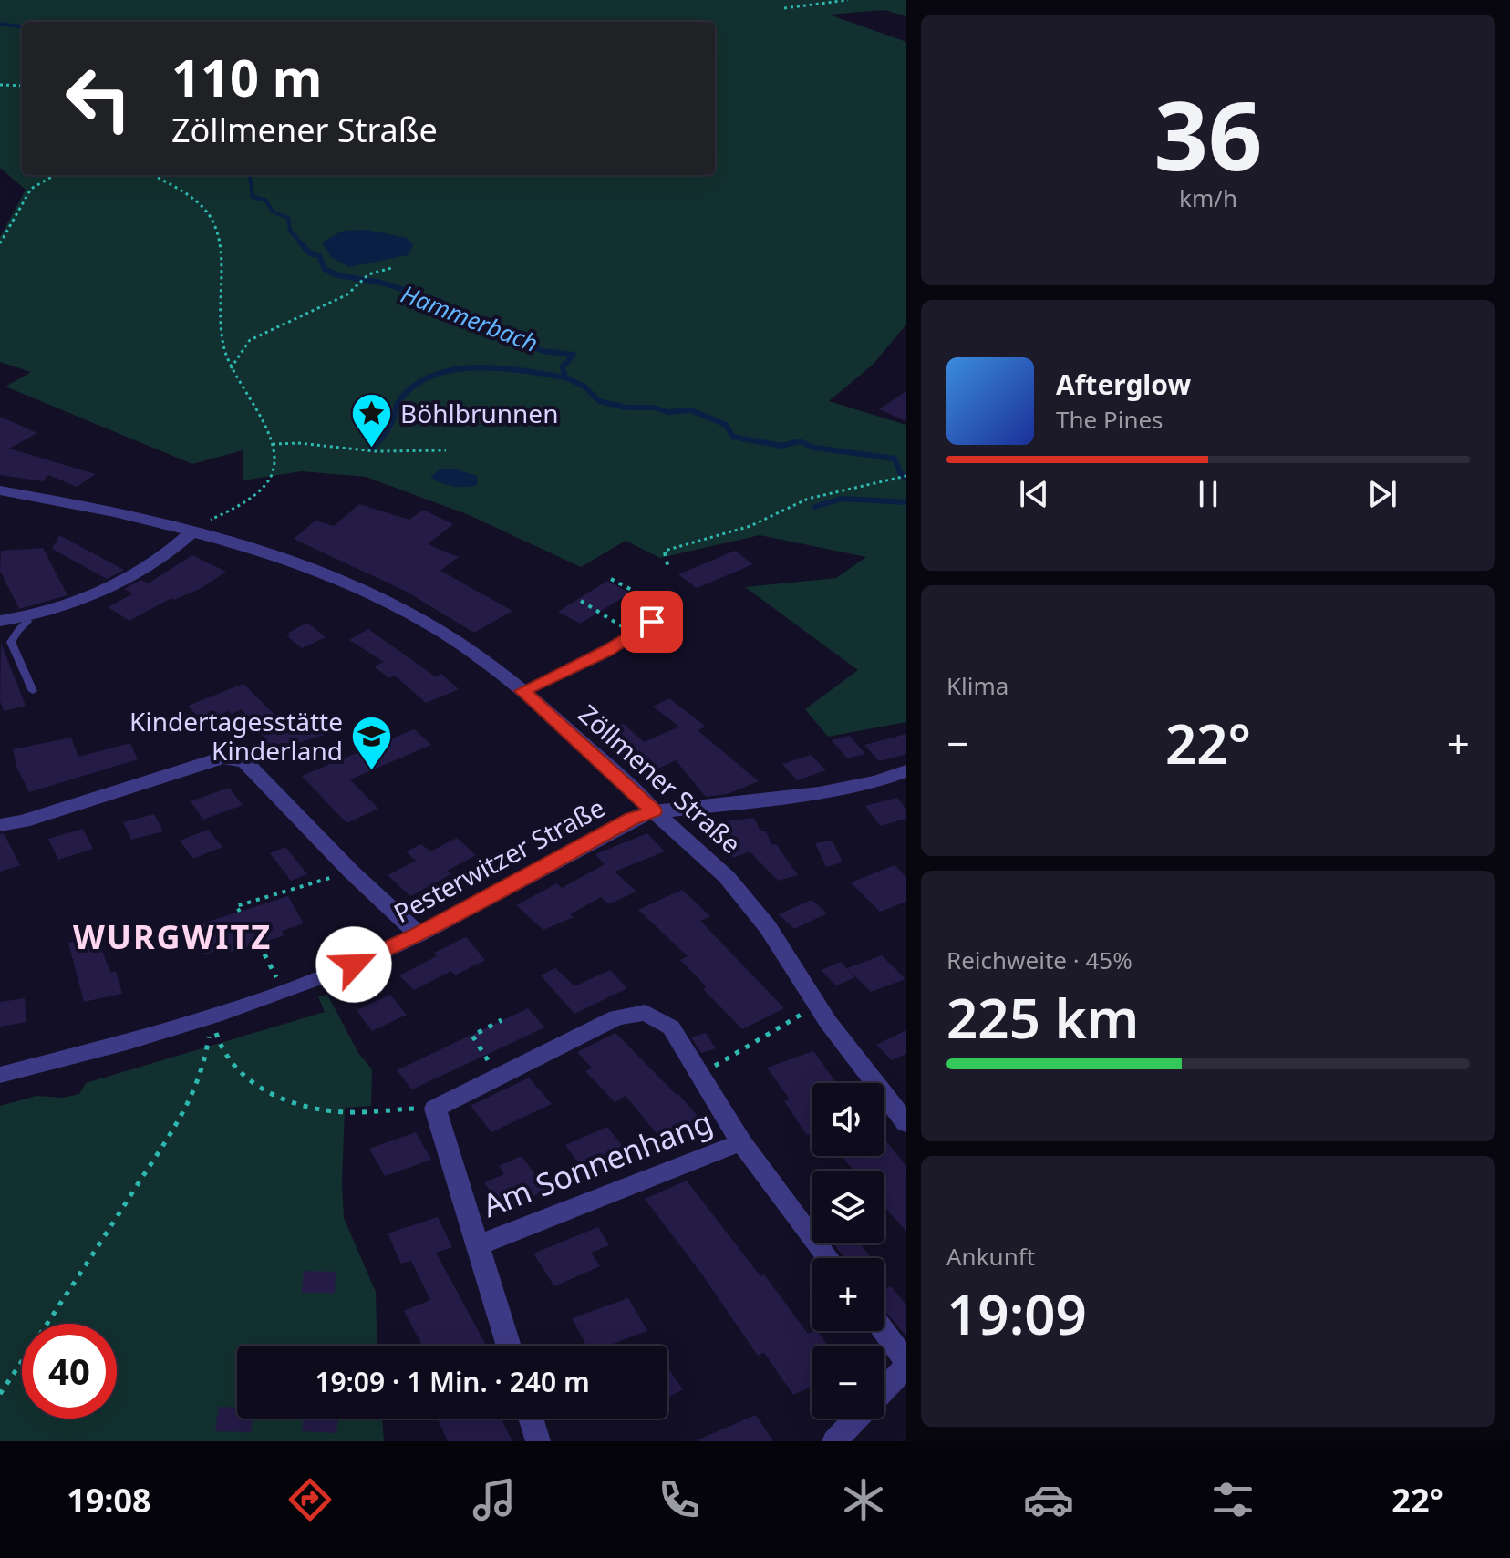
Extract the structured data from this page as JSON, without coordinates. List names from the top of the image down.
{
  "streets": {
    "street": ["Zöllmener Straße", "Pesterwitzer Straße", "Am Sonnenhang"]
  },
  "crossings": [
    ["Zöllmener Straße", "Pesterwitzer Straße"]
  ],
  "districts": ["WURGWITZ"],
  "water": ["Hammerbach"],
  "places": {
    "place": ["Böhlbrunnen"],
    "school or university": ["Kindertagesstätte Kinderland"]
  },
  "page": {
    "tile": [
      ["36", "km/h"],
      "Klima",
      ["Reichweite · 45%", "225 km"],
      ["Ankunft", "19:09"]
    ],
    "turn": ["110 m", "Zöllmener Straße"],
    "song": ["Afterglow", "The Pines"],
    "heat": ["−", "22°", "+"],
    "map_buttons": ["+", "−"],
    "limit": "40",
    "trip": "19:09 · 1 Min. · 240 m",
    "tabs": ["19:08", "22°"]
  }
}
